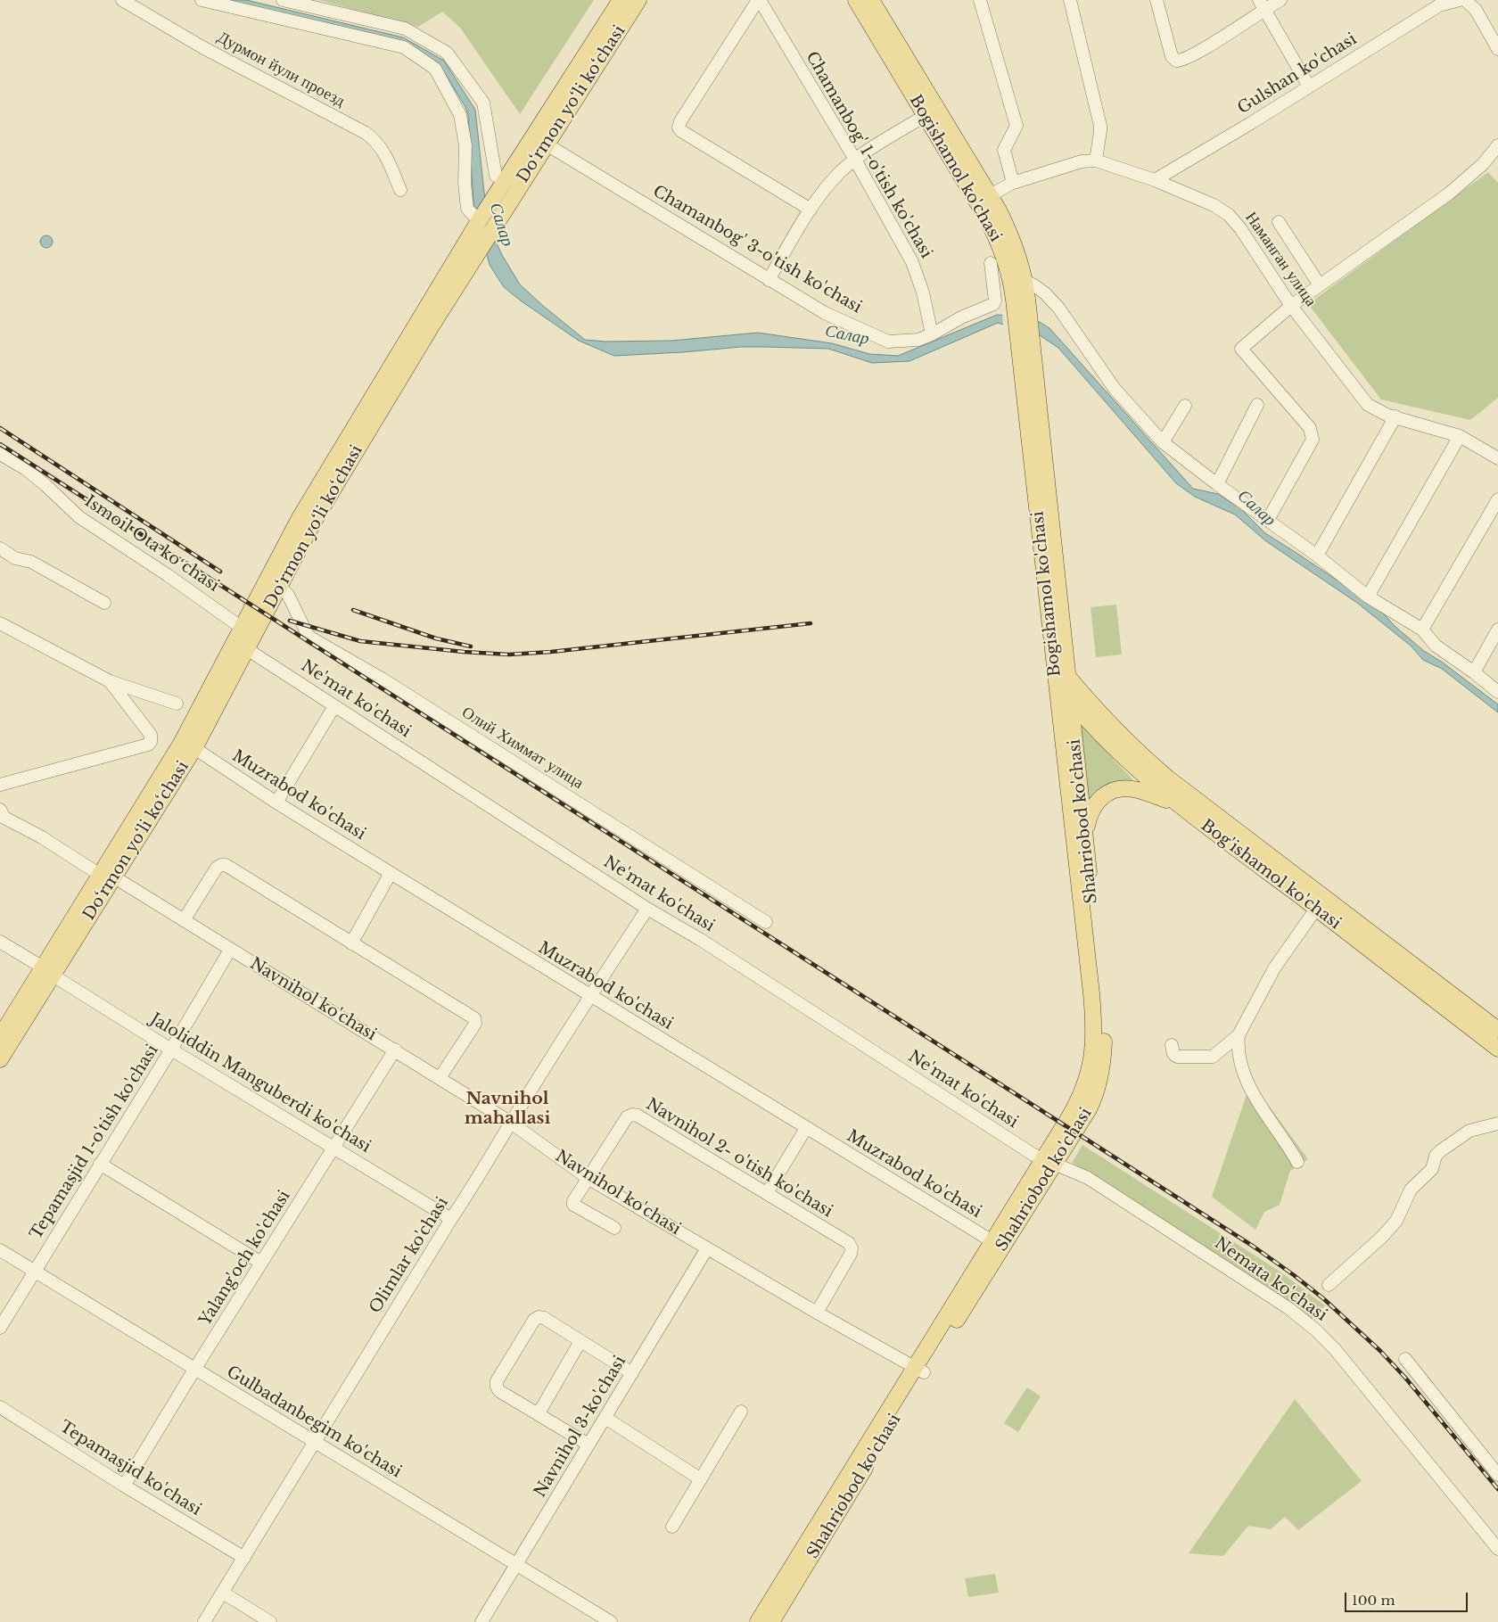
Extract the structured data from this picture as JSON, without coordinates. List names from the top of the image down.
{
  "streets": {
    "main road": [
      "Do‘rmon yo‘li ko‘chasi",
      "Bogishamol ko'chasi",
      "Shahriobod ko'chasi",
      "Bog'ishamol ko'chasi"
    ],
    "street": [
      "Дурмон йули проезд",
      "Gulshan ko'chasi",
      "Chamanbog' 1-o'tish ko'chasi",
      "Chamanbog' 3-o'tish ko'chasi",
      "Наманган улица",
      "Ismoil Ota koʻchasi",
      "Ne'mat ko'chasi",
      "Олий Химмат улица",
      "Muzrabod ko'chasi",
      "Navnihol ko'chasi",
      "Jaloliddin Manguberdi ko'chasi",
      "Tepamasjid 1-o'tish ko'chasi",
      "Navnihol 2- o'tish ko'chasi",
      "Olimlar ko'chasi",
      "Yalang'och ko'chasi",
      "Nemata ko'chasi",
      "Gulbadanbegim ko'chasi",
      "Navnihol 3-ko'chasi",
      "Tepamasjid ko'chasi"
    ]
  },
  "crossings": [
    ["Gulshan ko'chasi", "Наманган улица"],
    ["Do‘rmon yo‘li ko‘chasi", "Chamanbog' 3-o'tish ko'chasi"],
    ["Do‘rmon yo‘li ko‘chasi", "Ismoil Ota koʻchasi"],
    ["Do‘rmon yo‘li ko‘chasi", "Ne'mat ko'chasi"],
    ["Do‘rmon yo‘li ko‘chasi", "Олий Химмат улица"],
    ["Do‘rmon yo‘li ko‘chasi", "Muzrabod ko'chasi"],
    ["Do‘rmon yo‘li ko‘chasi", "Navnihol ko'chasi"],
    ["Do‘rmon yo‘li ko‘chasi", "Jaloliddin Manguberdi ko'chasi"],
    ["Chamanbog' 1-o'tish ko'chasi", "Chamanbog' 3-o'tish ko'chasi"],
    ["Bogishamol ko'chasi", "Наманган улица"],
    ["Bogishamol ko'chasi", "Shahriobod ko'chasi"],
    ["Bogishamol ko'chasi", "Bog'ishamol ko'chasi"],
    ["Ne'mat ko'chasi", "Shahriobod ko'chasi"],
    ["Ne'mat ko'chasi", "Olimlar ko'chasi"],
    ["Ne'mat ko'chasi", "Nemata ko'chasi"],
    ["Muzrabod ko'chasi", "Shahriobod ko'chasi"],
    ["Muzrabod ko'chasi", "Olimlar ko'chasi"],
    ["Shahriobod ko'chasi", "Bog'ishamol ko'chasi"],
    ["Shahriobod ko'chasi", "Navnihol ko'chasi"],
    ["Shahriobod ko'chasi", "Nemata ko'chasi"],
    ["Navnihol ko'chasi", "Tepamasjid 1-o'tish ko'chasi"],
    ["Navnihol ko'chasi", "Navnihol 2- o'tish ko'chasi"],
    ["Navnihol ko'chasi", "Olimlar ko'chasi"],
    ["Navnihol ko'chasi", "Yalang'och ko'chasi"],
    ["Navnihol ko'chasi", "Navnihol 3-ko'chasi"],
    ["Jaloliddin Manguberdi ko'chasi", "Tepamasjid 1-o'tish ko'chasi"],
    ["Jaloliddin Manguberdi ko'chasi", "Olimlar ko'chasi"],
    ["Jaloliddin Manguberdi ko'chasi", "Yalang'och ko'chasi"],
    ["Tepamasjid 1-o'tish ko'chasi", "Gulbadanbegim ko'chasi"],
    ["Olimlar ko'chasi", "Gulbadanbegim ko'chasi"],
    ["Olimlar ko'chasi", "Tepamasjid ko'chasi"],
    ["Yalang'och ko'chasi", "Gulbadanbegim ko'chasi"],
    ["Yalang'och ko'chasi", "Tepamasjid ko'chasi"],
    ["Gulbadanbegim ko'chasi", "Navnihol 3-ko'chasi"]
  ],
  "districts": ["Navnihol mahallasi"],
  "water": ["Салар"],
  "scale_bar": "100 m"
}
